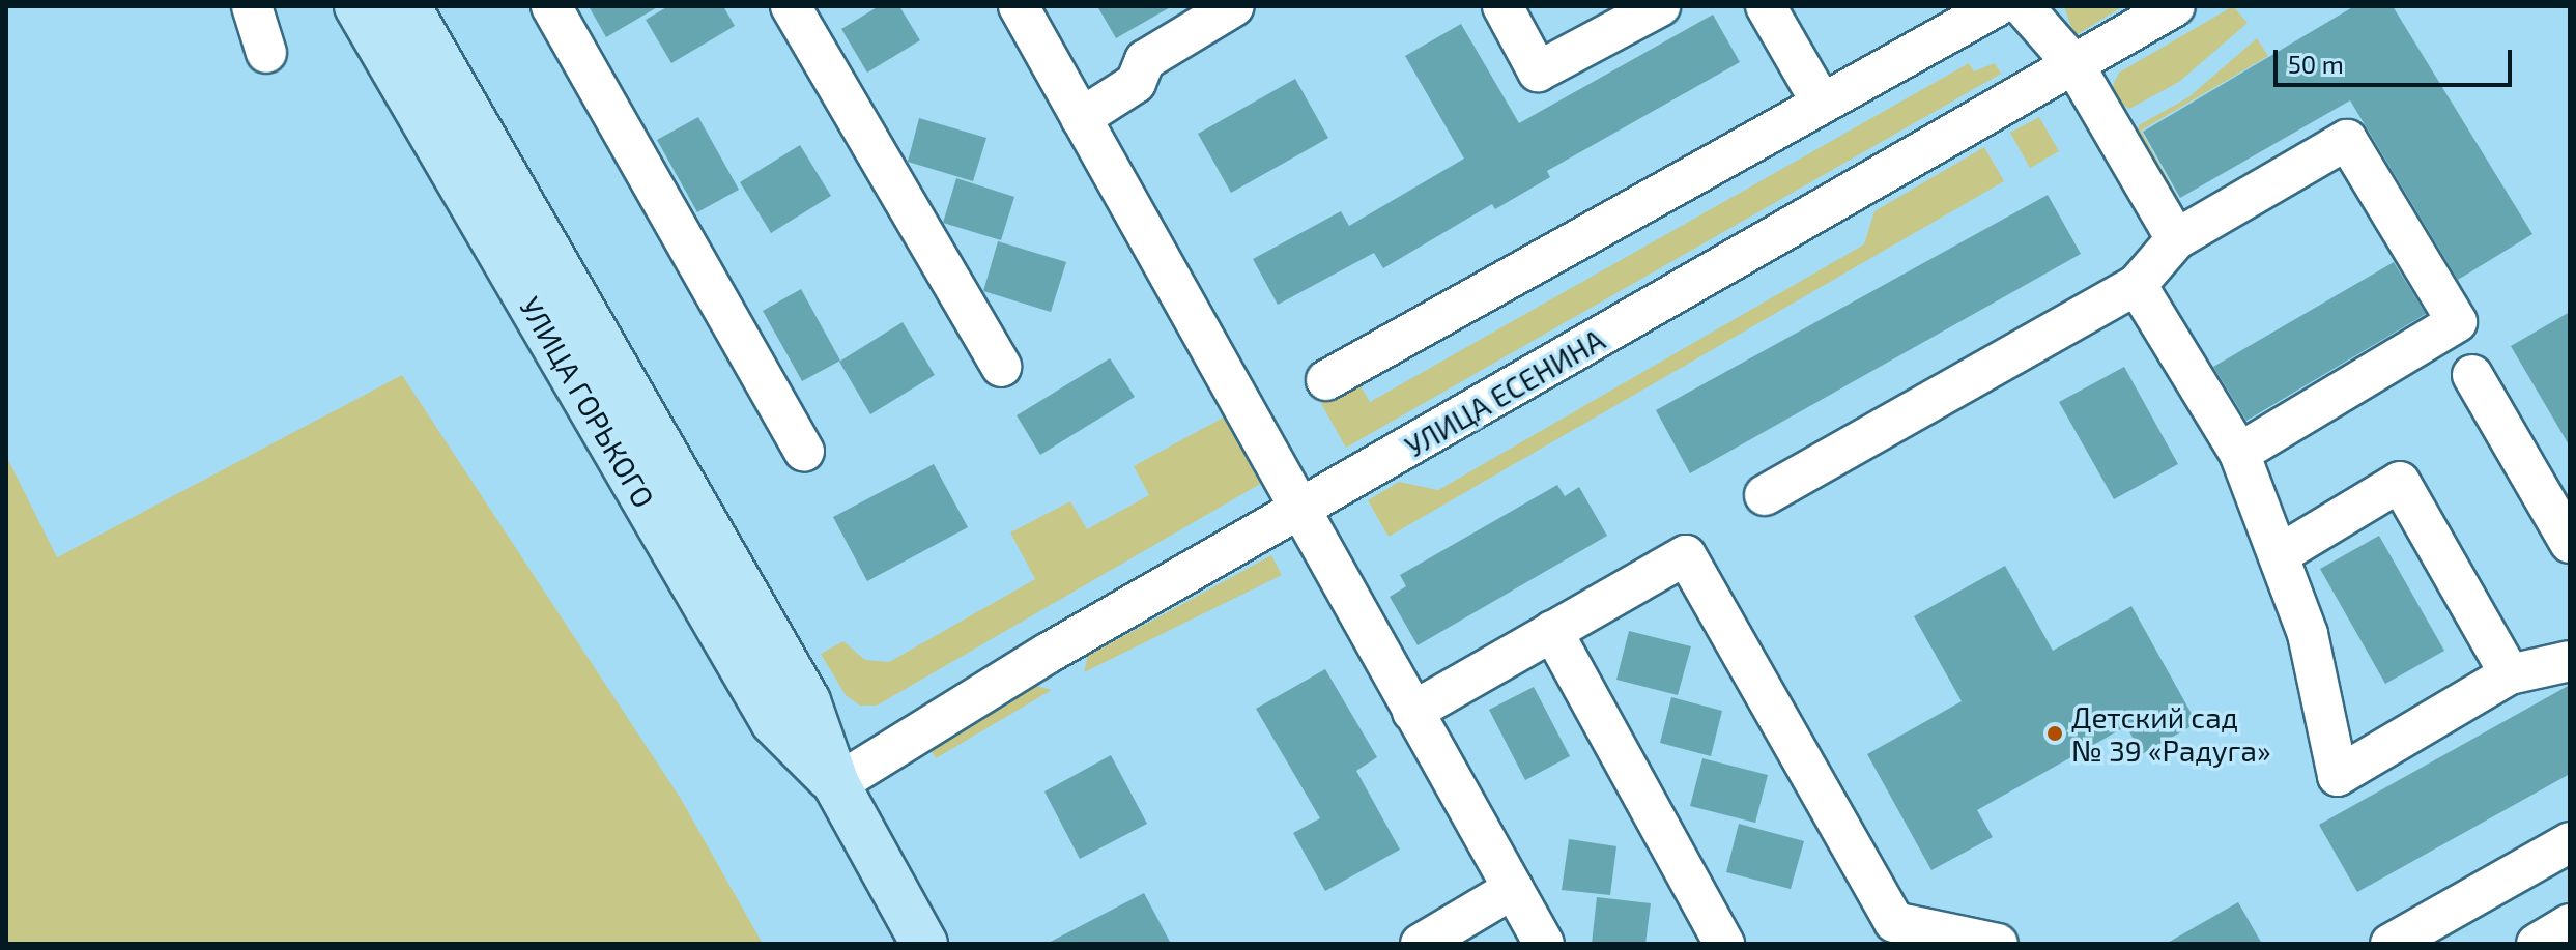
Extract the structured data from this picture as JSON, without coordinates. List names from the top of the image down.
{
  "streets": {
    "main road": ["УЛИЦА ГОРЬКОГО"],
    "street": ["УЛИЦА ЕСЕНИНА"]
  },
  "crossings": [
    ["УЛИЦА ЕСЕНИНА", "УЛИЦА ГОРЬКОГО"]
  ],
  "places": ["Детский сад № 39 «Радуга»"],
  "scale_bar": "50 m"
}
